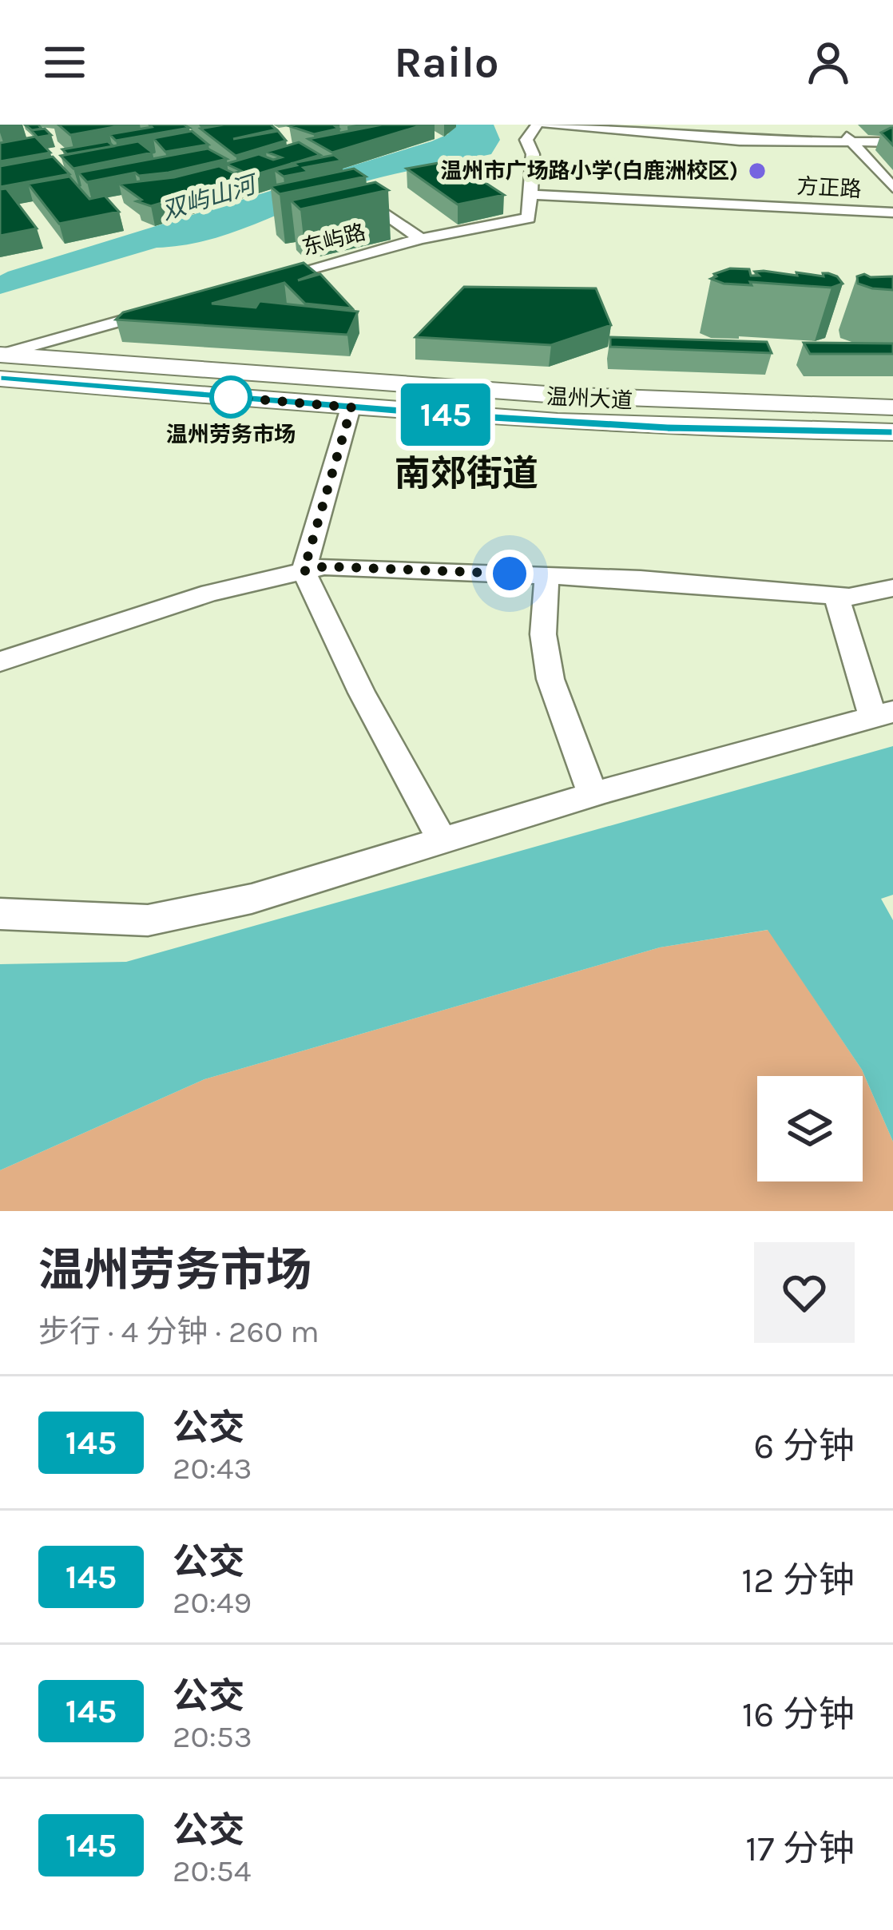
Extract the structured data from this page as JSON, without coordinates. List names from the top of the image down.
{
  "streets": {
    "main road": ["温州大道"],
    "street": ["方正路", "东屿路"]
  },
  "crossings": [
    ["方正路", "东屿路"]
  ],
  "districts": ["南郊街道"],
  "water": ["双屿山河"],
  "places": ["温州市广场路小学(白鹿洲校区)", "温州劳务市场"],
  "lines": ["bus line 145"],
  "page": {
    "header": "Railo",
    "on_map": "145",
    "heading": ["温州劳务市场", "步行 · 4 分钟 · 260 m"],
    "list": [
      {
        "mark": "145",
        "name": "公交",
        "note": "20:43",
        "value": "6 分钟"
      },
      {
        "mark": "145",
        "name": "公交",
        "note": "20:49",
        "value": "12 分钟"
      },
      {
        "mark": "145",
        "name": "公交",
        "note": "20:53",
        "value": "16 分钟"
      },
      {
        "mark": "145",
        "name": "公交",
        "note": "20:54",
        "value": "17 分钟"
      }
    ]
  }
}
